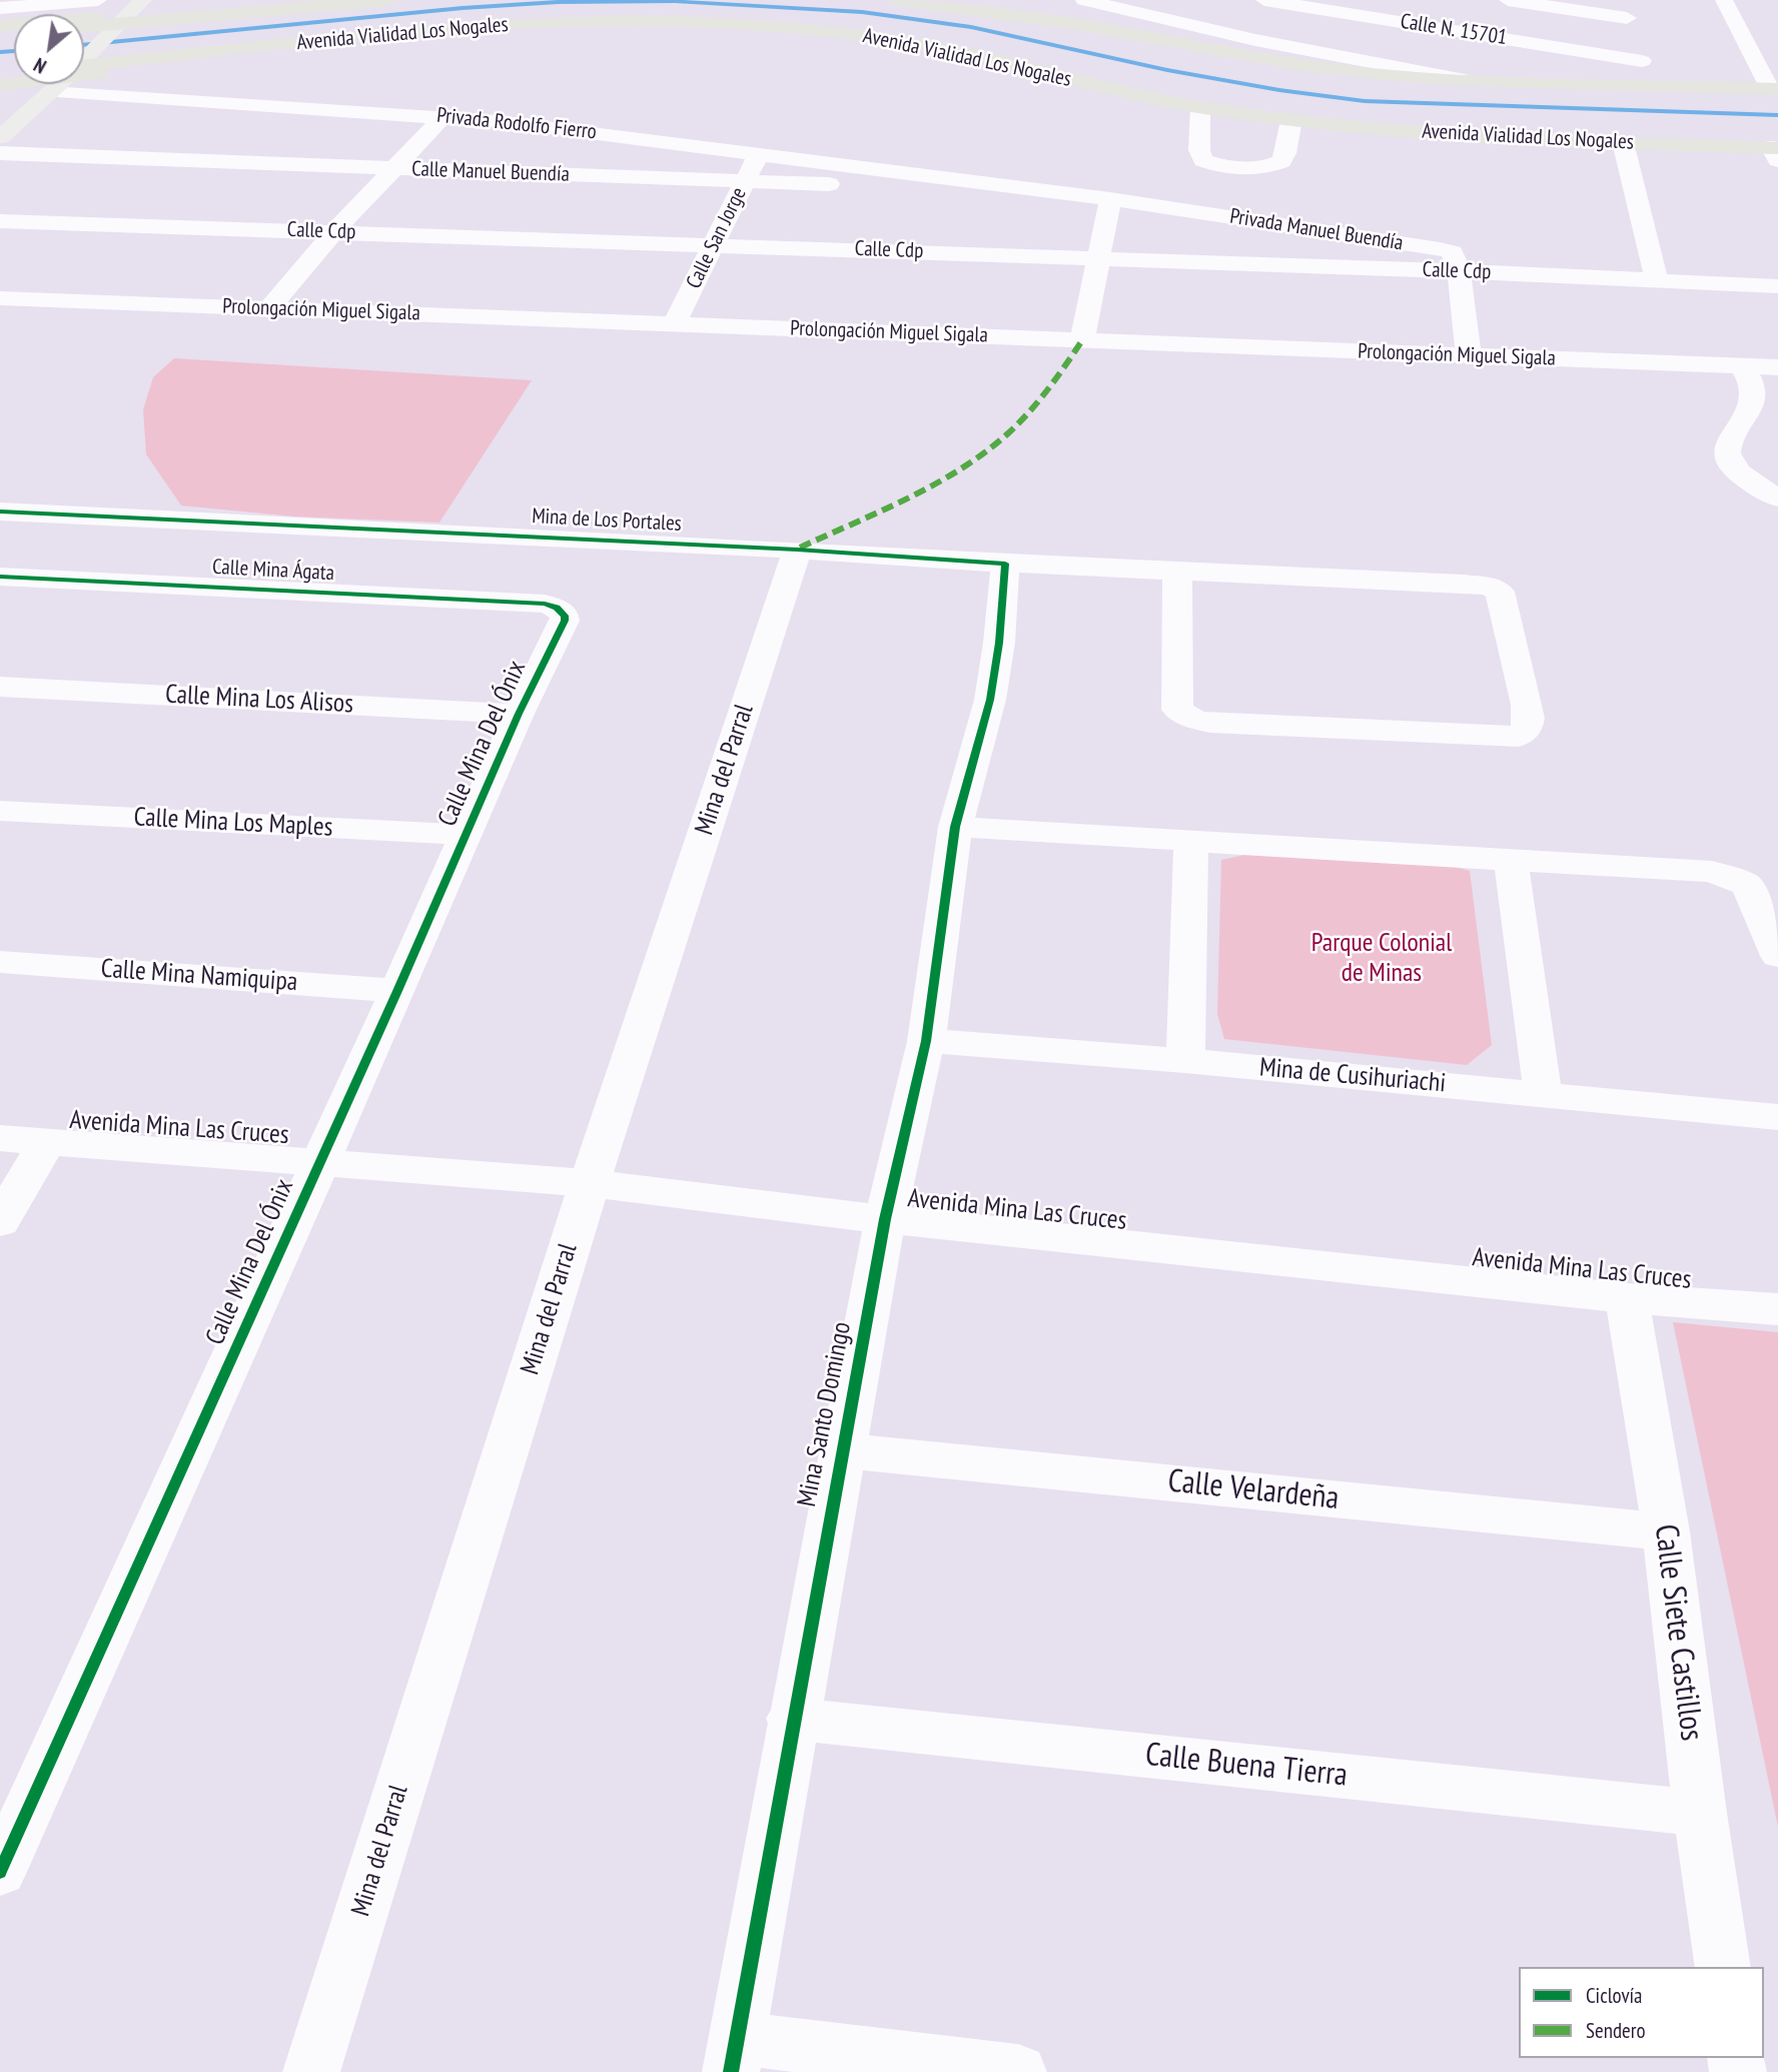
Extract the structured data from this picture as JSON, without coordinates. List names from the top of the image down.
{
  "streets": {
    "highway": ["Avenida Vialidad Los Nogales"],
    "street": [
      "Calle N. 15701",
      "Privada Rodolfo Fierro",
      "Calle Manuel Buendía",
      "Privada Manuel Buendía",
      "Calle Cdp",
      "Calle San Jorge",
      "Prolongación Miguel Sigala",
      "Mina de Los Portales",
      "Calle Mina Ágata",
      "Calle Mina Los Alisos",
      "Calle Mina Del Ónix",
      "Mina del Parral",
      "Calle Mina Los Maples",
      "Calle Mina Namiquipa",
      "Mina de Cusihuriachi",
      "Avenida Mina Las Cruces",
      "Mina Santo Domingo",
      "Calle Velardeña",
      "Calle Siete Castillos",
      "Calle Buena Tierra"
    ]
  },
  "crossings": [
    ["Privada Rodolfo Fierro", "Calle Manuel Buendía"],
    ["Privada Rodolfo Fierro", "Privada Manuel Buendía"],
    ["Privada Rodolfo Fierro", "Calle San Jorge"],
    ["Calle Manuel Buendía", "Privada Manuel Buendía"],
    ["Calle Manuel Buendía", "Calle San Jorge"],
    ["Privada Manuel Buendía", "Calle Cdp"],
    ["Calle Cdp", "Calle San Jorge"],
    ["Calle San Jorge", "Prolongación Miguel Sigala"],
    ["Mina de Los Portales", "Mina del Parral"],
    ["Mina de Los Portales", "Mina Santo Domingo"],
    ["Calle Mina Ágata", "Calle Mina Del Ónix"],
    ["Calle Mina Los Alisos", "Calle Mina Del Ónix"],
    ["Calle Mina Del Ónix", "Calle Mina Los Maples"],
    ["Calle Mina Del Ónix", "Calle Mina Namiquipa"],
    ["Calle Mina Del Ónix", "Avenida Mina Las Cruces"],
    ["Mina del Parral", "Avenida Mina Las Cruces"],
    ["Mina de Cusihuriachi", "Mina Santo Domingo"],
    ["Avenida Mina Las Cruces", "Mina Santo Domingo"],
    ["Avenida Mina Las Cruces", "Calle Siete Castillos"],
    ["Mina Santo Domingo", "Calle Velardeña"],
    ["Mina Santo Domingo", "Calle Buena Tierra"],
    ["Calle Velardeña", "Calle Siete Castillos"],
    ["Calle Siete Castillos", "Calle Buena Tierra"]
  ],
  "parks": ["Parque Colonial de Minas"],
  "legend": ["Ciclovía", "Sendero"],
  "north": "bottom left"
}
